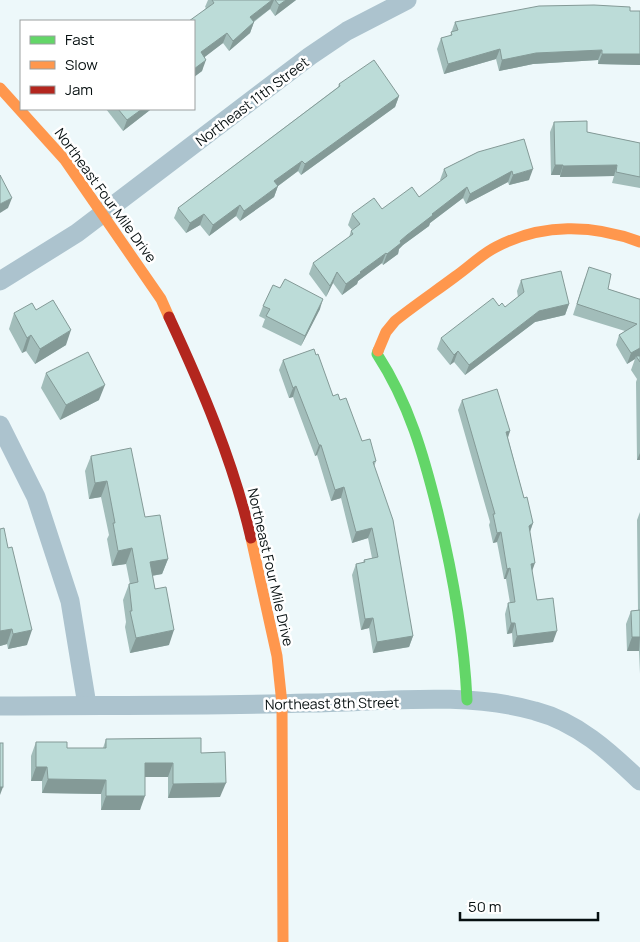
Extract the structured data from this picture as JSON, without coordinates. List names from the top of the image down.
{
  "streets": {
    "street": ["Northeast 11th Street", "Northeast Four Mile Drive", "Northeast 8th Street"]
  },
  "crossings": [
    ["Northeast 11th Street", "Northeast Four Mile Drive"],
    ["Northeast Four Mile Drive", "Northeast 8th Street"]
  ],
  "legend": ["Fast", "Slow", "Jam"],
  "scale_bar": "50 m"
}
